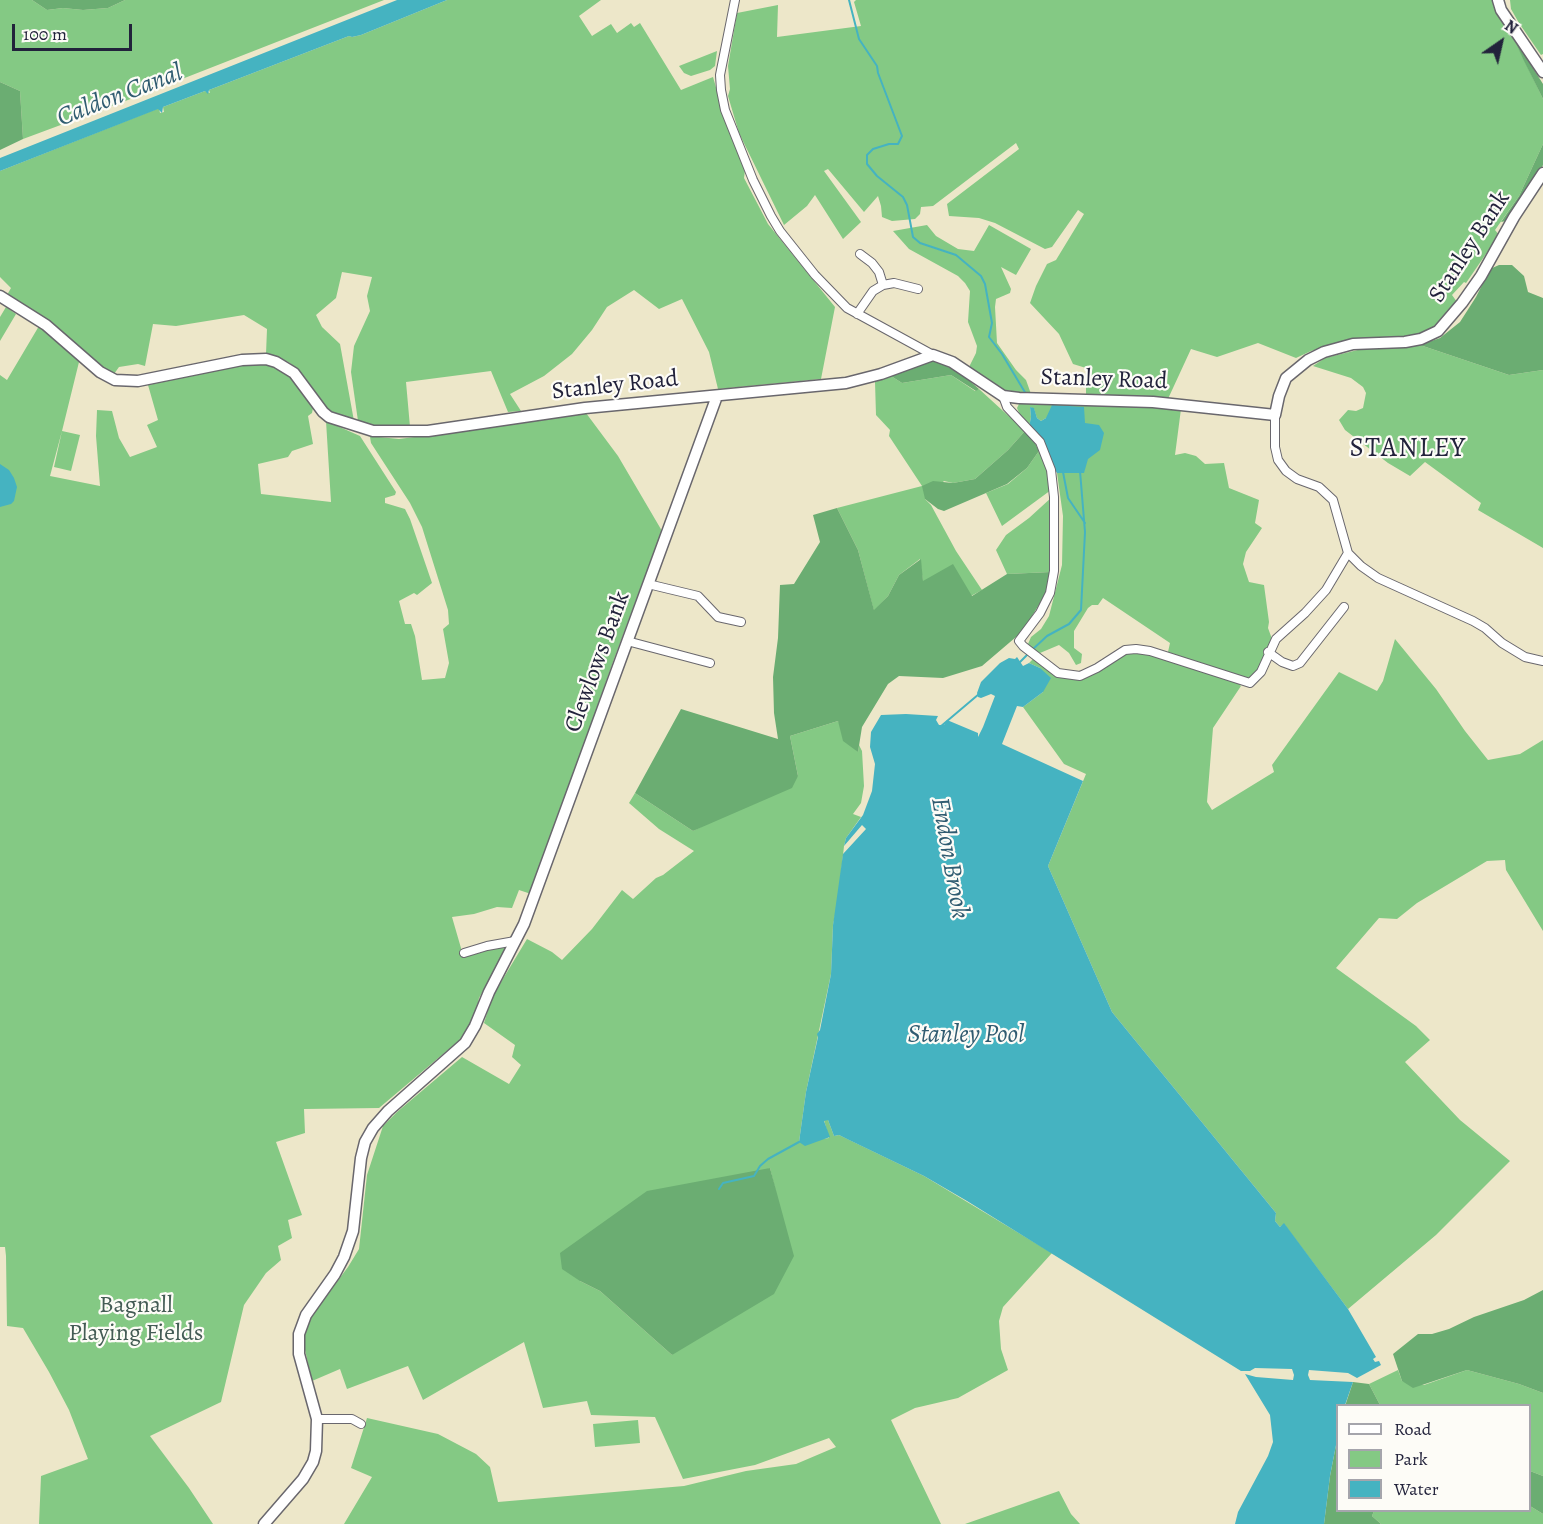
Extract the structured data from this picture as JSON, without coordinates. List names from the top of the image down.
{
  "streets": {
    "street": ["Stanley Bank", "Stanley Road", "Clewlows Bank"]
  },
  "crossings": [
    ["Stanley Bank", "Stanley Road"],
    ["Stanley Road", "Clewlows Bank"]
  ],
  "districts": ["STANLEY"],
  "water": ["Caldon Canal", "Endon Brook", "Stanley Pool"],
  "parks": ["Bagnall Playing Fields"],
  "legend": ["Road", "Park", "Water"],
  "scale_bar": "100 m",
  "north": "top right"
}
